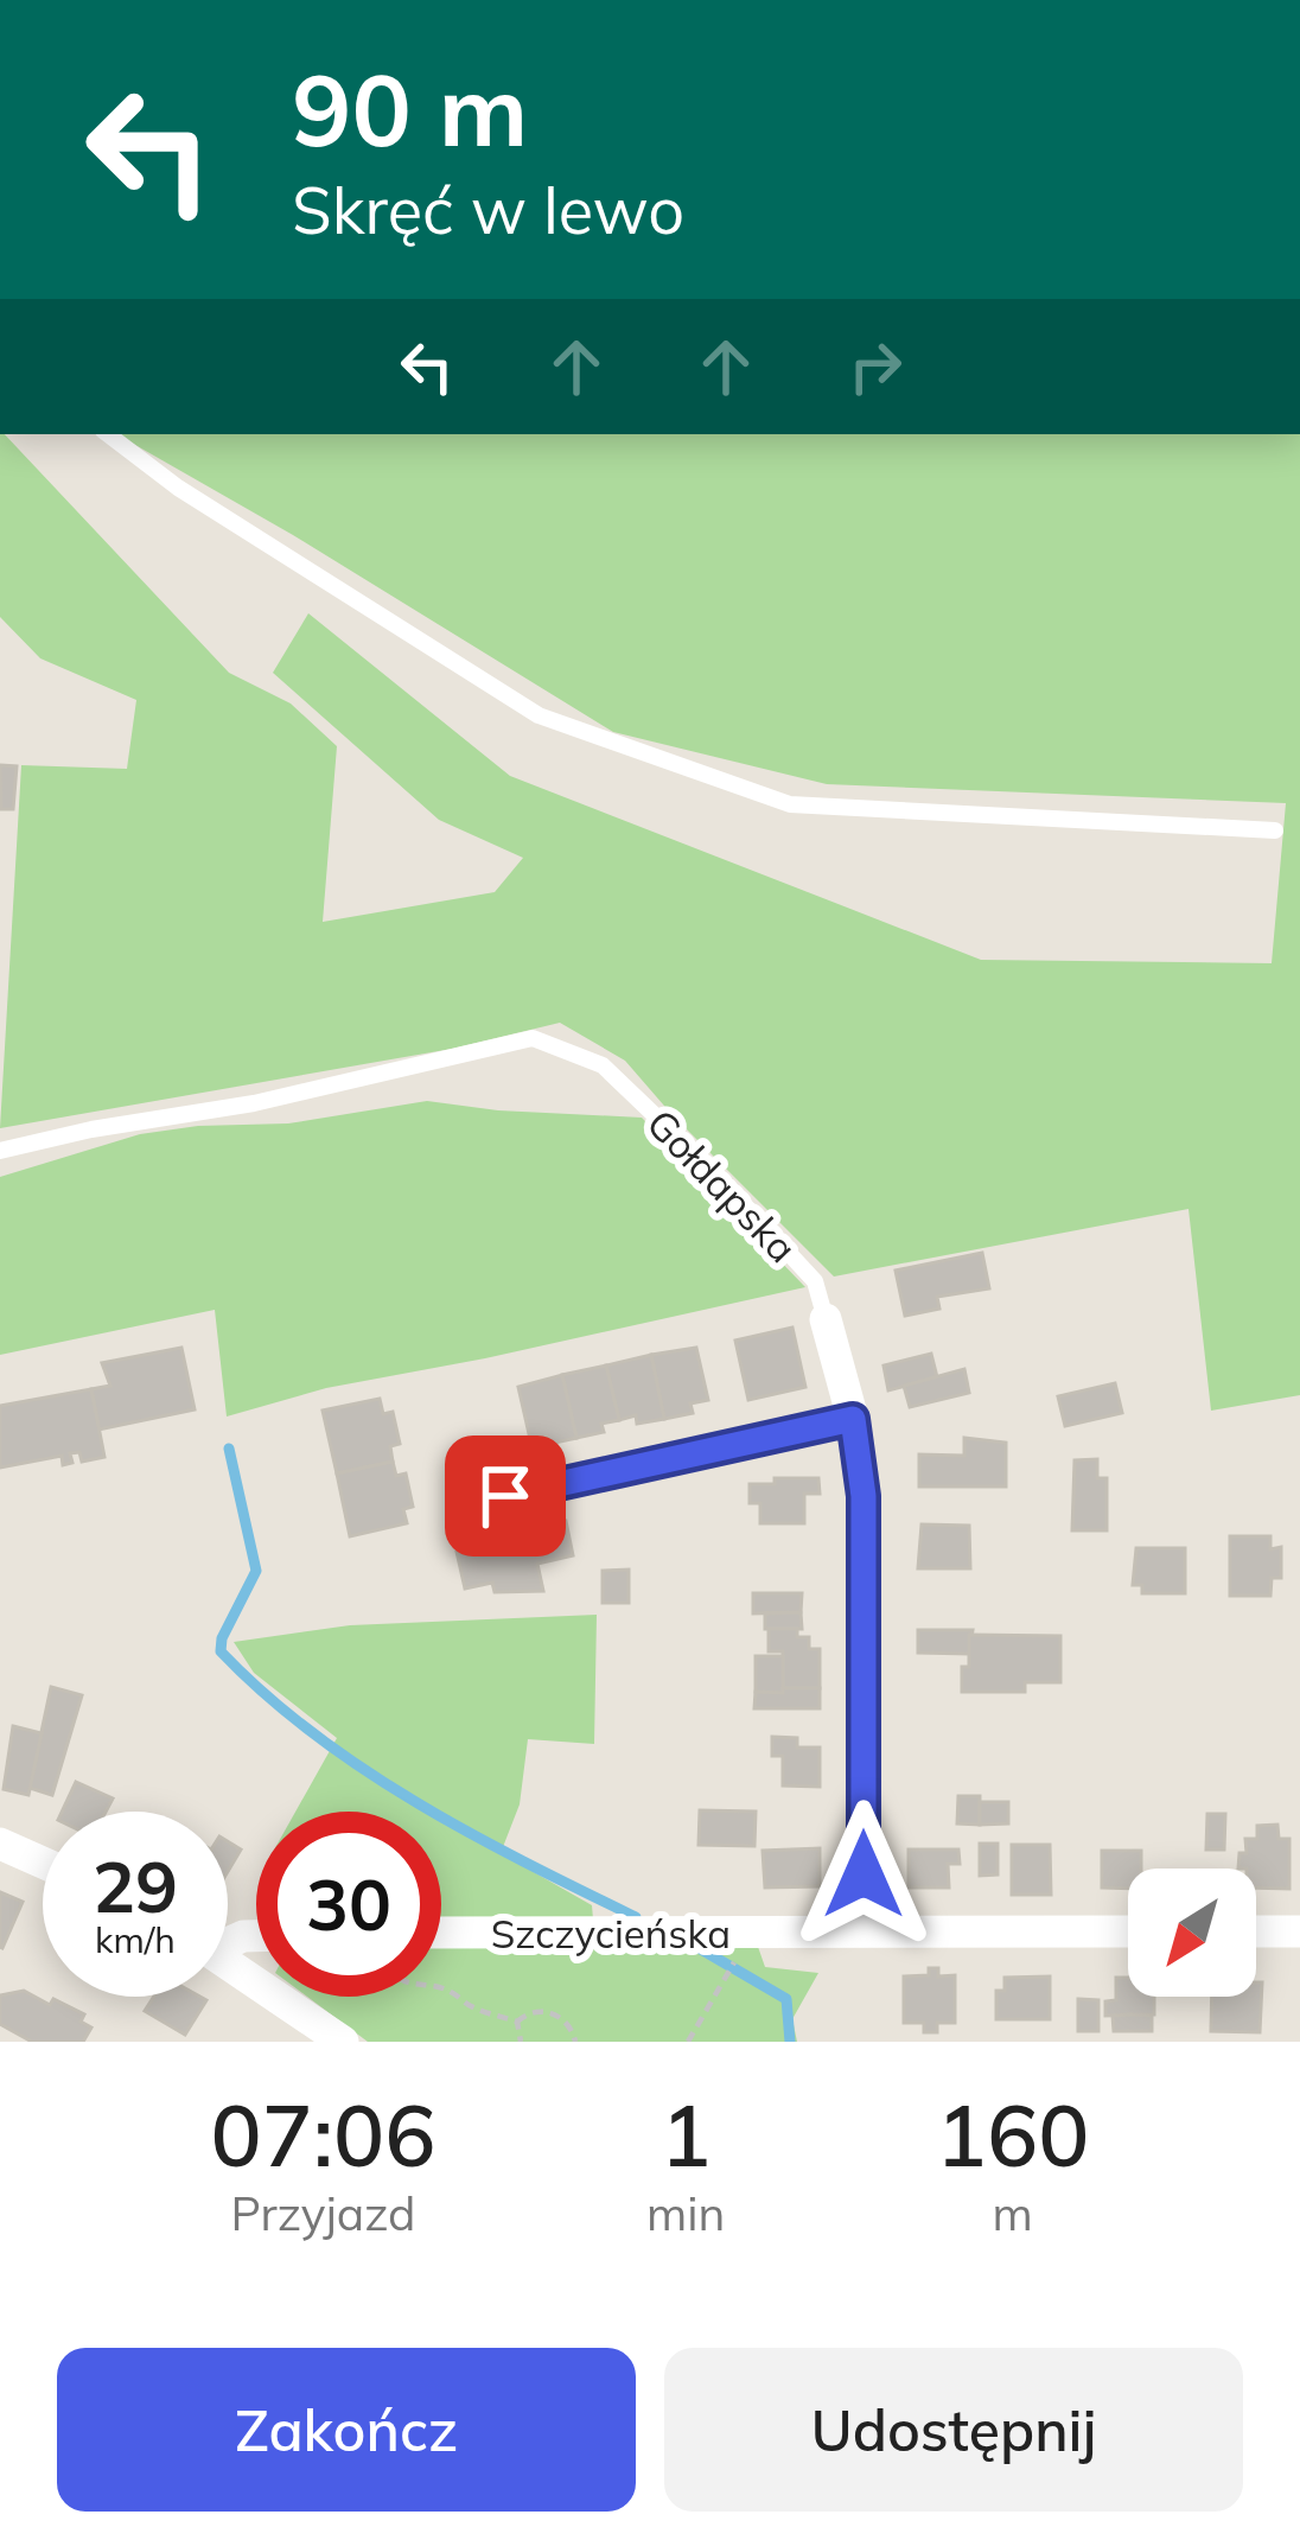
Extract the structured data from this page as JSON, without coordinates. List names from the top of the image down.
{
  "streets": {
    "street": ["Gołdapska", "Szczycieńska"]
  },
  "crossings": [
    ["Gołdapska", "Szczycieńska"]
  ],
  "north": "bottom left",
  "page": {
    "turn": ["90 m", "Skręć w lewo"],
    "speed": "29 km/h",
    "limit": "30",
    "eta": [
      "07:06",
      "Przyjazd",
      "1",
      "min",
      "160",
      "m"
    ],
    "buttons": ["Zakończ", "Udostępnij"]
  }
}
